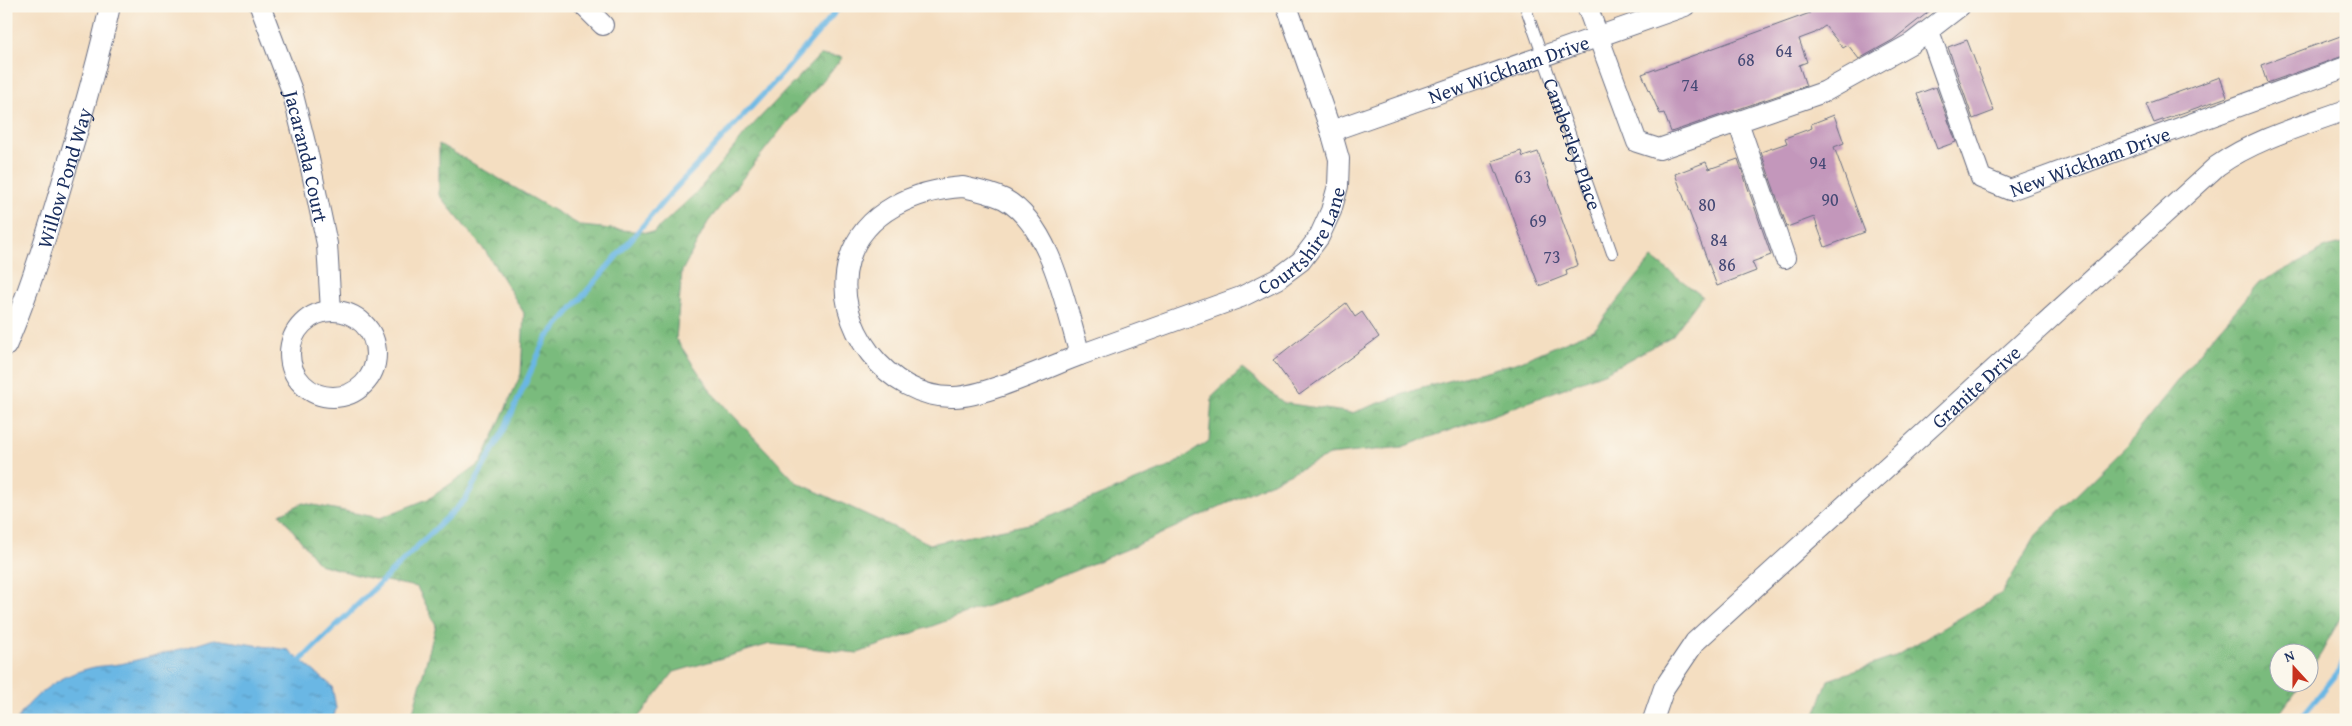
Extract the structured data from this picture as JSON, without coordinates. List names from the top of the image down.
{
  "streets": {
    "street": [
      "New Wickham Drive",
      "Jacaranda Court",
      "Willow Pond Way",
      "Courtshire Lane",
      "Granite Drive"
    ],
    "lane": ["Camberley Place"]
  },
  "crossings": [
    ["New Wickham Drive", "Camberley Place"],
    ["New Wickham Drive", "Courtshire Lane"]
  ],
  "house_numbers": [
    "64",
    "68",
    "74",
    "94",
    "63",
    "90",
    "80",
    "69",
    "84",
    "73",
    "86"
  ],
  "north": "top"
}
